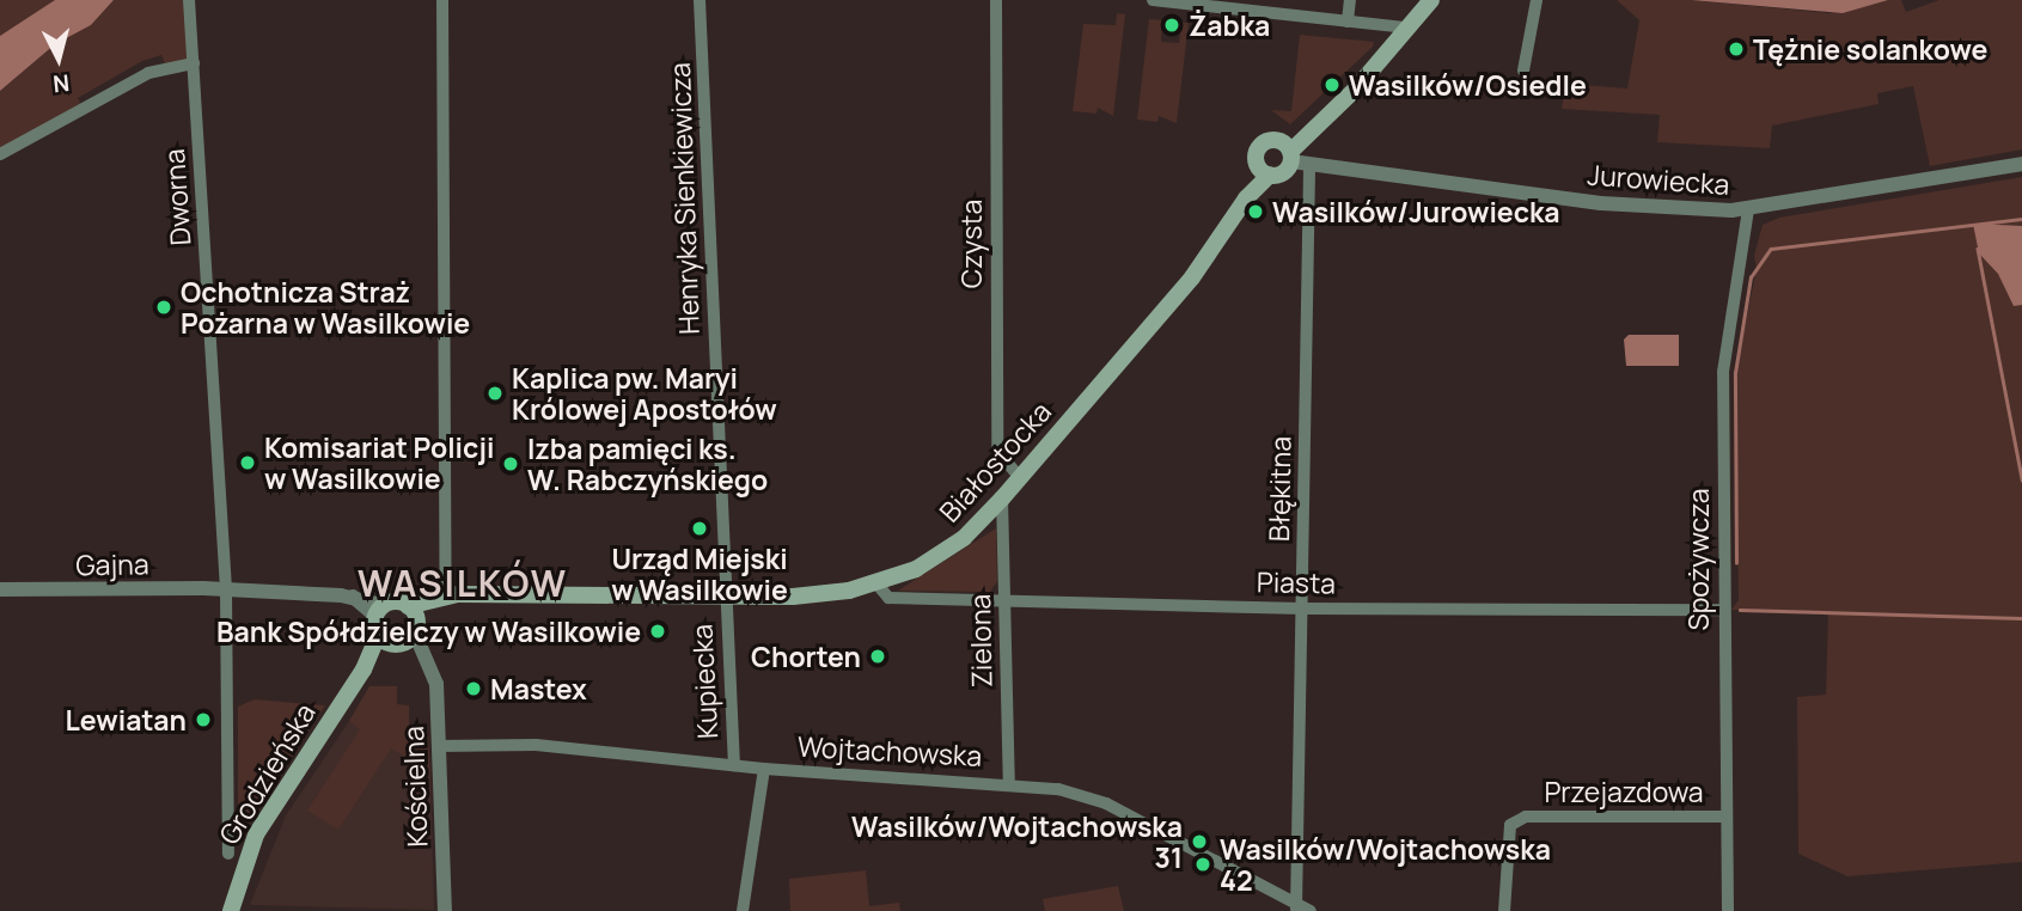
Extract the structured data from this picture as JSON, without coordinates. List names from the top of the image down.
{
  "streets": {
    "main road": ["Białostocka", "Grodzieńska"],
    "street": [
      "Jurowiecka",
      "Dworna",
      "Henryka Sienkiewicza",
      "Czysta",
      "Błękitna",
      "Spożywcza",
      "Gajna",
      "Piasta",
      "Zielona",
      "Kupiecka",
      "Wojtachowska",
      "Kościelna",
      "Przejazdowa"
    ]
  },
  "crossings": [
    ["Jurowiecka", "Błękitna"],
    ["Jurowiecka", "Spożywcza"],
    ["Dworna", "Gajna"],
    ["Henryka Sienkiewicza", "Białostocka"],
    ["Henryka Sienkiewicza", "Kupiecka"],
    ["Czysta", "Białostocka"],
    ["Białostocka", "Piasta"],
    ["Białostocka", "Zielona"],
    ["Białostocka", "Kupiecka"],
    ["Błękitna", "Piasta"],
    ["Błękitna", "Wojtachowska"],
    ["Spożywcza", "Piasta"],
    ["Spożywcza", "Przejazdowa"],
    ["Piasta", "Zielona"],
    ["Zielona", "Wojtachowska"],
    ["Kupiecka", "Wojtachowska"],
    ["Wojtachowska", "Kościelna"]
  ],
  "districts": ["WASILKÓW"],
  "places": [
    "Żabka",
    "Tężnie solankowe",
    "Wasilków/Osiedle",
    "Wasilków/Jurowiecka",
    "Ochotnicza Straż Pożarna w Wasilkowie",
    "Kaplica pw. Maryi Królowej Apostołów",
    "Komisariat Policji w Wasilkowie",
    "Izba pamięci ks. W. Rabczyńskiego",
    "Urząd Miejski w Wasilkowie",
    "Bank Spółdzielczy w Wasilkowie",
    "Chorten",
    "Mastex",
    "Lewiatan",
    "Wasilków/Wojtachowska 31",
    "Wasilków/Wojtachowska 42"
  ],
  "north": "bottom"
}
